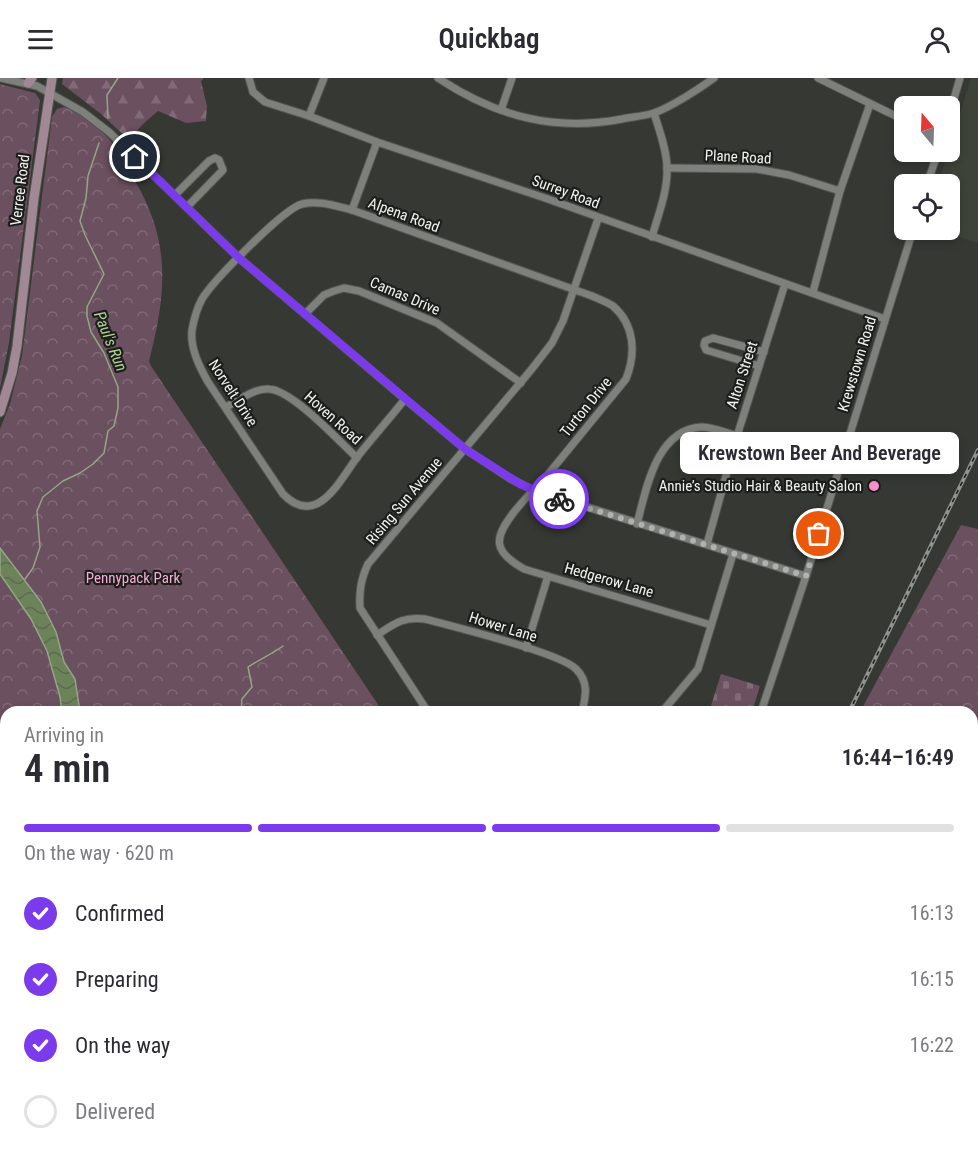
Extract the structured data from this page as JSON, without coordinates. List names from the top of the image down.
{
  "streets": {
    "main road": ["Verree Road"],
    "street": [
      "Plane Road",
      "Surrey Road",
      "Alpena Road",
      "Camas Drive",
      "Krewstown Road",
      "Alton Street",
      "Norvelt Drive",
      "Turton Drive",
      "Hoven Road",
      "Rising Sun Avenue",
      "Hedgerow Lane",
      "Hower Lane"
    ]
  },
  "crossings": [
    ["Surrey Road", "Krewstown Road"],
    ["Surrey Road", "Alton Street"],
    ["Surrey Road", "Rising Sun Avenue"],
    ["Alpena Road", "Norvelt Drive"],
    ["Alpena Road", "Turton Drive"],
    ["Alpena Road", "Rising Sun Avenue"],
    ["Camas Drive", "Rising Sun Avenue"],
    ["Norvelt Drive", "Hoven Road"],
    ["Turton Drive", "Rising Sun Avenue"],
    ["Turton Drive", "Hedgerow Lane"],
    ["Rising Sun Avenue", "Hower Lane"]
  ],
  "water": ["Paul's Run"],
  "parks": ["Pennypack Park"],
  "places": ["Annie’s Studio Hair & Beauty Salon", "Krewstown Beer And Beverage"],
  "north": "top",
  "page": {
    "header": "Quickbag",
    "bubble": "Krewstown Beer And Beverage",
    "heading": ["4 min", "Arriving in", "16:44–16:49"],
    "bar": "On the way · 620 m",
    "list": [
      ["Confirmed", "16:13"],
      ["Preparing", "16:15"],
      ["On the way", "16:22"],
      "Delivered"
    ]
  }
}
